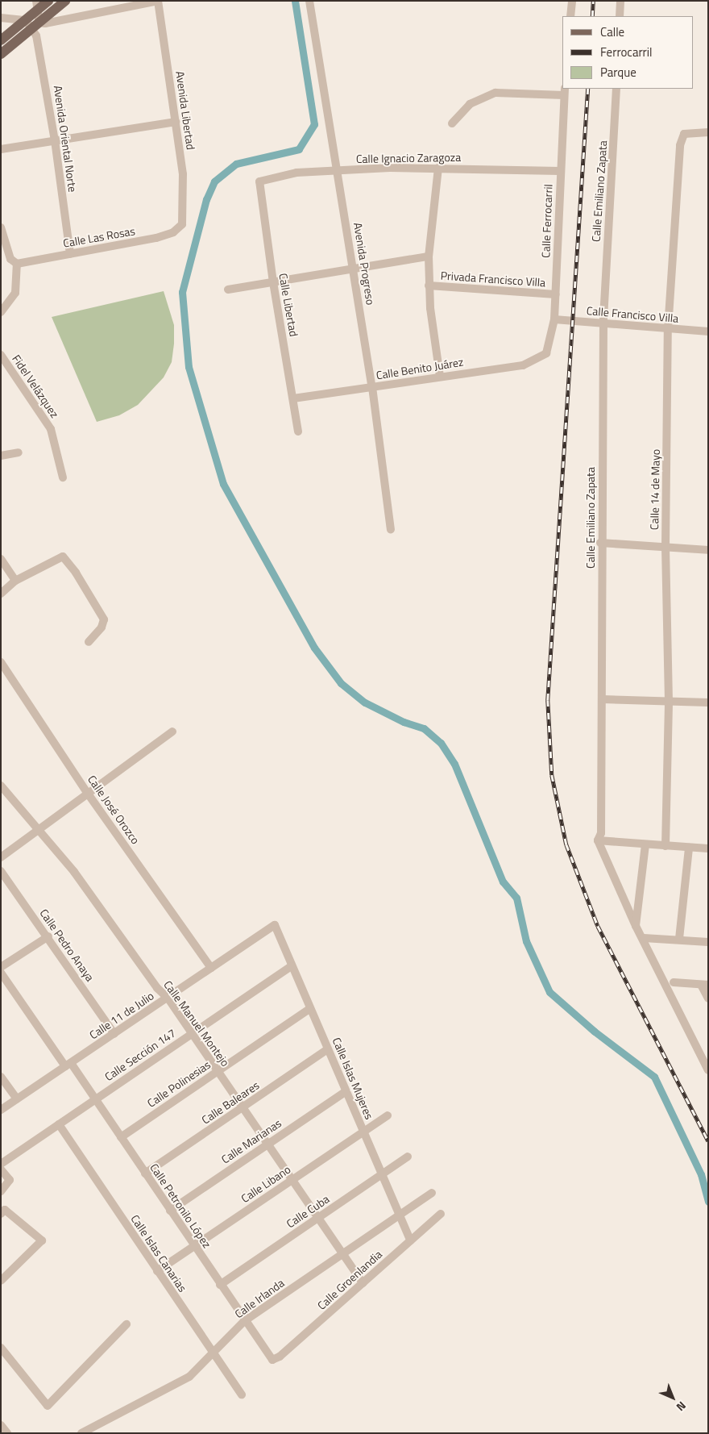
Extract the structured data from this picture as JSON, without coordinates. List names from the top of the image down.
{
  "streets": {
    "street": [
      "Avenida Libertad",
      "Avenida Oriental Norte",
      "Calle Ignacio Zaragoza",
      "Calle Emiliano Zapata",
      "Calle Ferrocarril",
      "Calle Las Rosas",
      "Avenida Progreso",
      "Privada Francisco Villa",
      "Calle Libertad",
      "Calle Francisco Villa",
      "Calle Benito Juárez",
      "Fidel Velázquez",
      "Calle 14 de Mayo",
      "Calle José Orozco",
      "Calle Pedro Anaya",
      "Calle 11 de Julio",
      "Calle Manuel Montejo",
      "Calle Sección 147",
      "Calle Islas Mujeres",
      "Calle Polinesias",
      "Calle Baleares",
      "Calle Marianas",
      "Calle Libano",
      "Calle Petronilo López",
      "Calle Cuba",
      "Calle Islas Canarias",
      "Calle Groenlandia",
      "Calle Irlanda"
    ]
  },
  "crossings": [
    ["Avenida Libertad", "Calle Las Rosas"],
    ["Avenida Oriental Norte", "Calle Las Rosas"],
    ["Calle Ignacio Zaragoza", "Calle Ferrocarril"],
    ["Calle Ignacio Zaragoza", "Avenida Progreso"],
    ["Calle Ignacio Zaragoza", "Calle Libertad"],
    ["Calle Emiliano Zapata", "Calle Francisco Villa"],
    ["Calle Ferrocarril", "Privada Francisco Villa"],
    ["Calle Ferrocarril", "Calle Francisco Villa"],
    ["Calle Ferrocarril", "Calle Benito Juárez"],
    ["Avenida Progreso", "Calle Benito Juárez"],
    ["Calle Libertad", "Calle Benito Juárez"],
    ["Calle Francisco Villa", "Calle 14 de Mayo"],
    ["Calle José Orozco", "Calle 11 de Julio"],
    ["Calle Pedro Anaya", "Calle 11 de Julio"],
    ["Calle 11 de Julio", "Calle Manuel Montejo"],
    ["Calle 11 de Julio", "Calle Islas Mujeres"],
    ["Calle 11 de Julio", "Calle Petronilo López"],
    ["Calle Manuel Montejo", "Calle Sección 147"],
    ["Calle Manuel Montejo", "Calle Polinesias"],
    ["Calle Manuel Montejo", "Calle Baleares"],
    ["Calle Manuel Montejo", "Calle Marianas"],
    ["Calle Manuel Montejo", "Calle Libano"],
    ["Calle Manuel Montejo", "Calle Cuba"],
    ["Calle Manuel Montejo", "Calle Groenlandia"],
    ["Calle Manuel Montejo", "Calle Irlanda"],
    ["Calle Sección 147", "Calle Islas Mujeres"],
    ["Calle Sección 147", "Calle Petronilo López"],
    ["Calle Sección 147", "Calle Islas Canarias"],
    ["Calle Islas Mujeres", "Calle Polinesias"],
    ["Calle Islas Mujeres", "Calle Baleares"],
    ["Calle Islas Mujeres", "Calle Marianas"],
    ["Calle Islas Mujeres", "Calle Libano"],
    ["Calle Islas Mujeres", "Calle Cuba"],
    ["Calle Islas Mujeres", "Calle Groenlandia"],
    ["Calle Islas Mujeres", "Calle Irlanda"],
    ["Calle Polinesias", "Calle Petronilo López"],
    ["Calle Baleares", "Calle Petronilo López"],
    ["Calle Marianas", "Calle Petronilo López"],
    ["Calle Libano", "Calle Petronilo López"],
    ["Calle Libano", "Calle Islas Canarias"],
    ["Calle Petronilo López", "Calle Cuba"],
    ["Calle Petronilo López", "Calle Groenlandia"],
    ["Calle Petronilo López", "Calle Irlanda"],
    ["Calle Islas Canarias", "Calle Irlanda"]
  ],
  "legend": ["Calle", "Ferrocarril", "Parque"],
  "north": "bottom right"
}
